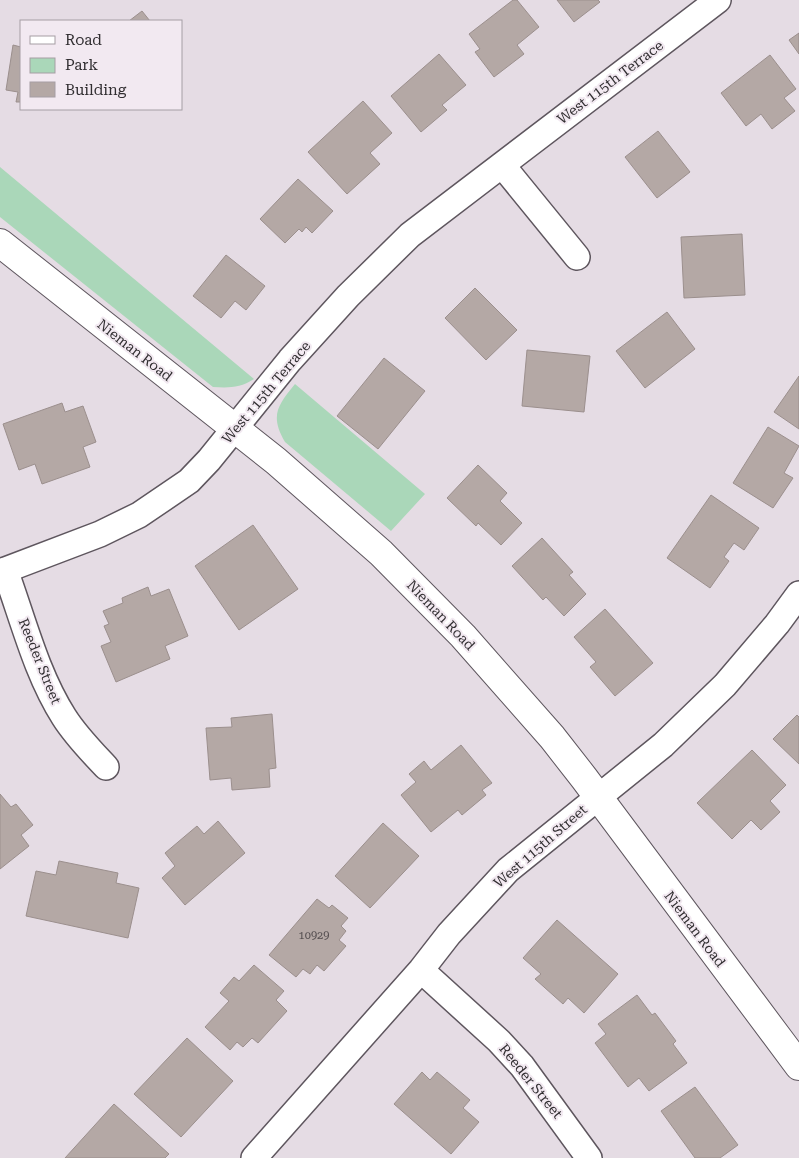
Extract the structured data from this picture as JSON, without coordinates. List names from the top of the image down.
{
  "streets": {
    "street": [
      "West 115th Terrace",
      "Nieman Road",
      "Reeder Street",
      "West 115th Street"
    ]
  },
  "crossings": [
    ["West 115th Terrace", "Nieman Road"],
    ["West 115th Terrace", "Reeder Street"],
    ["Nieman Road", "West 115th Street"],
    ["Reeder Street", "West 115th Street"]
  ],
  "house_numbers": ["10929"],
  "legend": ["Road", "Park", "Building"]
}
